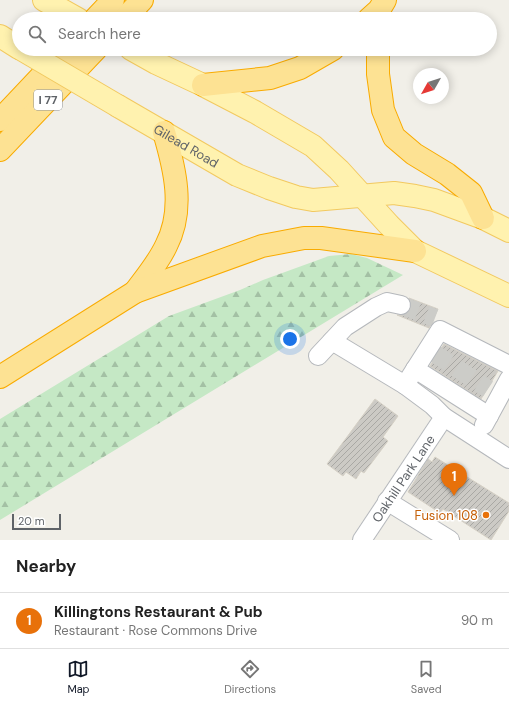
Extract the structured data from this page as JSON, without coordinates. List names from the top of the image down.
{
  "streets": {
    "highway": ["I 77"],
    "main road": ["Gilead Road"],
    "street": ["Oakhill Park Lane"]
  },
  "places": ["Fusion 108"],
  "scale_bar": "20 m",
  "north": "bottom left",
  "page": {
    "search": "Search here",
    "pins": "1",
    "scale": "20 m",
    "heading": "Nearby",
    "list": [
      {
        "mark": "1",
        "name": "Killingtons Restaurant & Pub",
        "note": "Restaurant · Rose Commons Drive",
        "value": "90 m"
      }
    ],
    "nav": ["Map", "Directions", "Saved"]
  }
}
